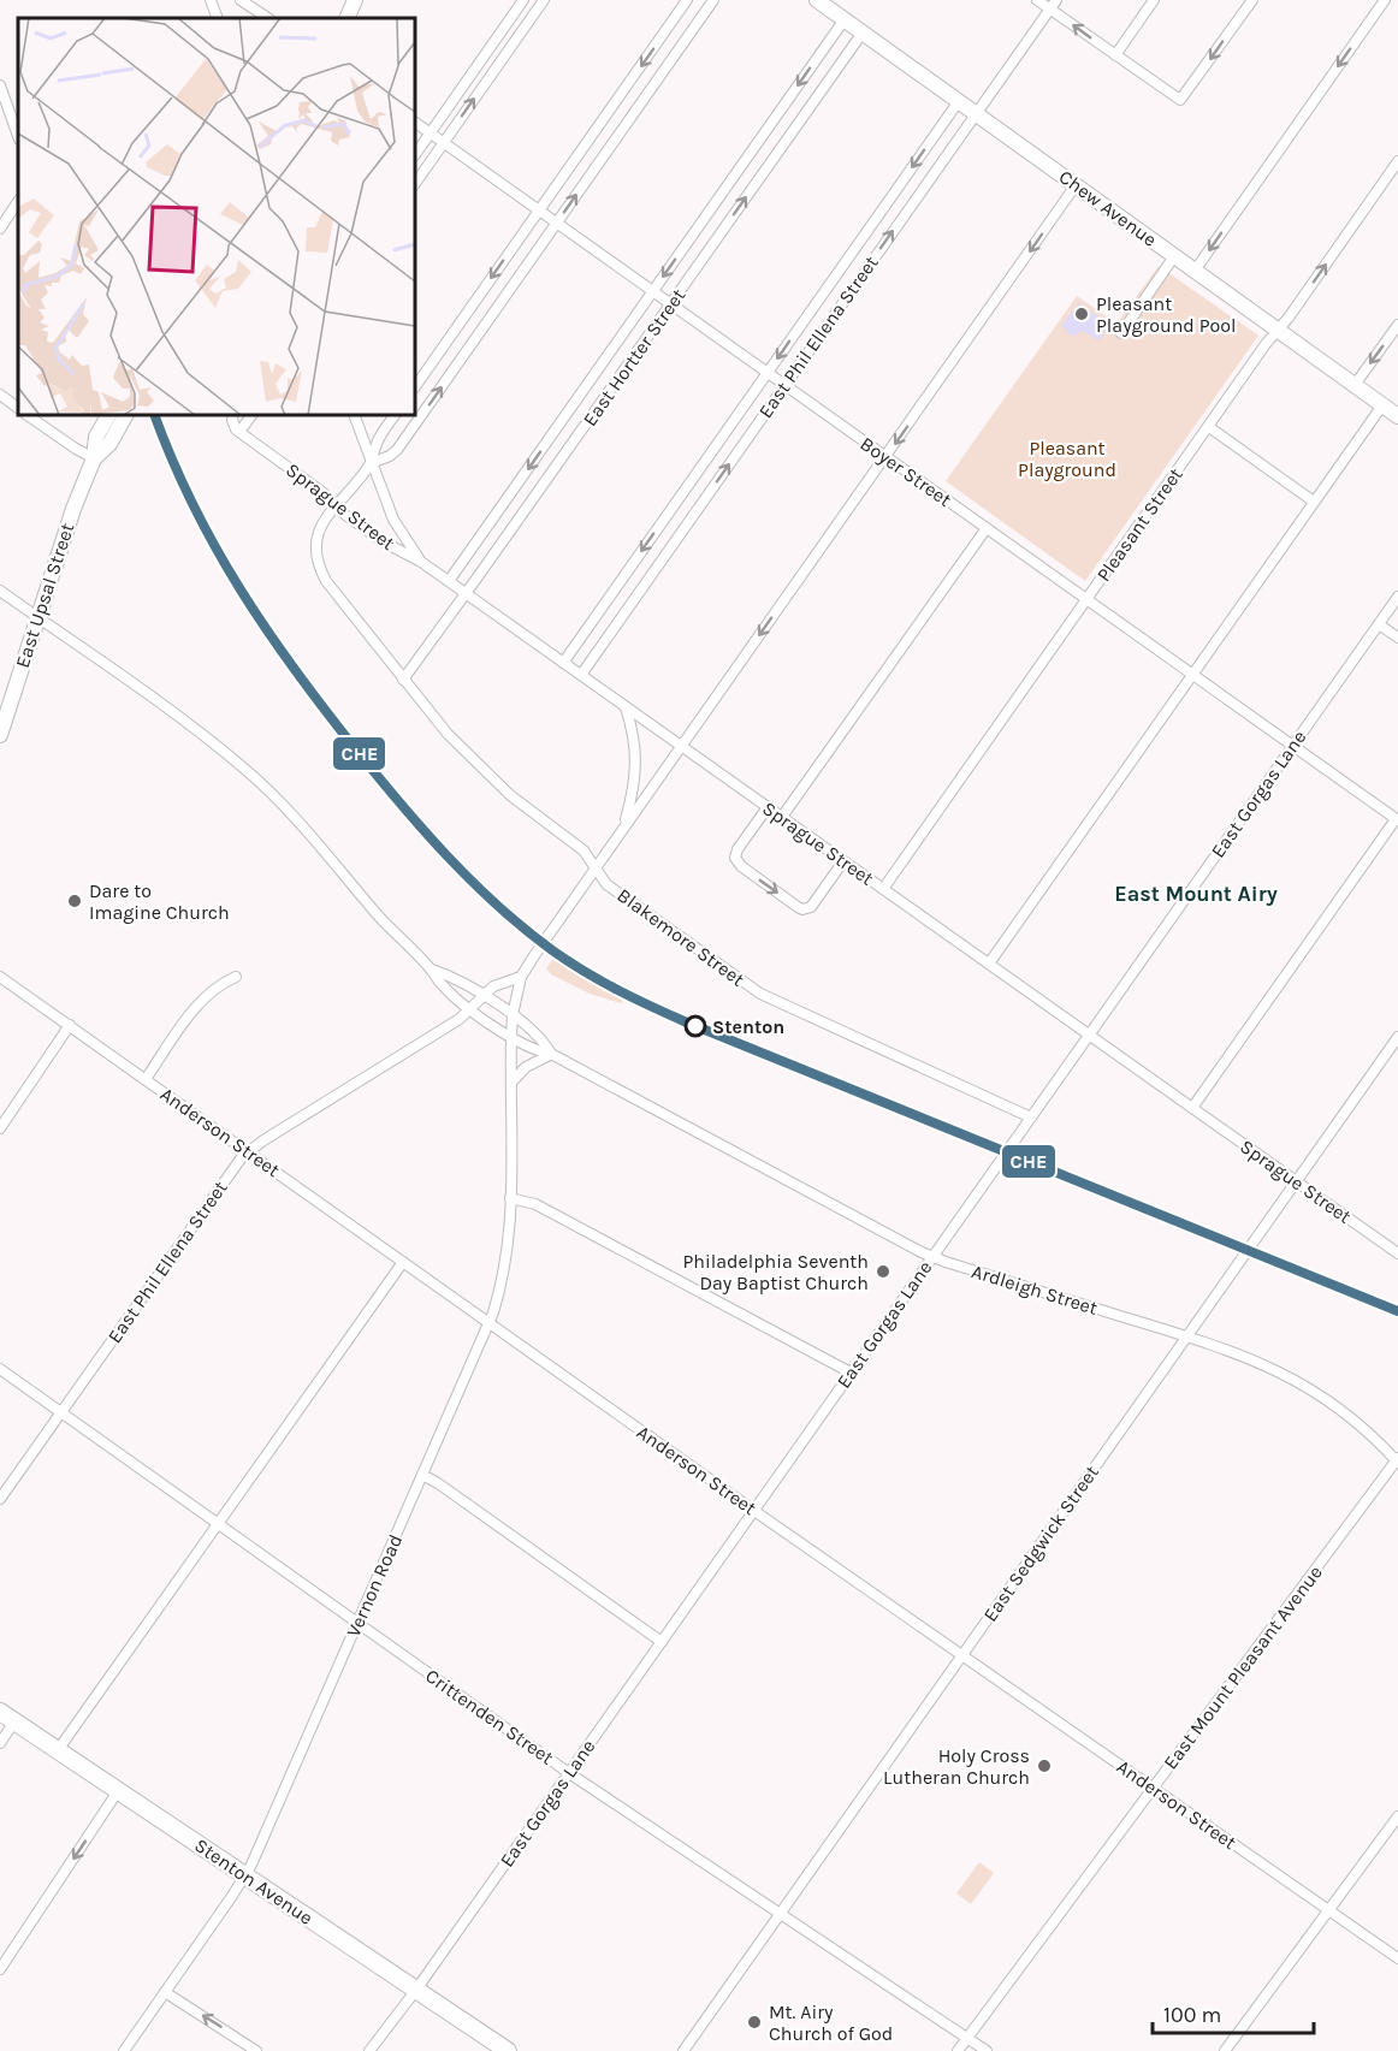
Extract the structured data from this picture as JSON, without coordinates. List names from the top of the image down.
{
  "streets": {
    "main road": ["Stenton Avenue"],
    "street": [
      "Chew Avenue",
      "East Phil Ellena Street",
      "East Hortter Street",
      "Boyer Street",
      "Sprague Street",
      "Pleasant Street",
      "East Upsal Street",
      "East Gorgas Lane",
      "Blakemore Street",
      "Anderson Street",
      "Ardleigh Street",
      "East Sedgwick Street",
      "Vernon Road",
      "East Mount Pleasant Avenue",
      "Crittenden Street"
    ]
  },
  "crossings": [
    ["Chew Avenue", "East Phil Ellena Street"],
    ["Chew Avenue", "East Hortter Street"],
    ["Chew Avenue", "Pleasant Street"],
    ["East Phil Ellena Street", "Boyer Street"],
    ["East Phil Ellena Street", "Sprague Street"],
    ["East Phil Ellena Street", "Anderson Street"],
    ["East Phil Ellena Street", "Ardleigh Street"],
    ["East Phil Ellena Street", "Vernon Road"],
    ["East Phil Ellena Street", "Crittenden Street"],
    ["East Hortter Street", "Boyer Street"],
    ["East Hortter Street", "Sprague Street"],
    ["East Hortter Street", "Blakemore Street"],
    ["Boyer Street", "Pleasant Street"],
    ["Boyer Street", "East Gorgas Lane"],
    ["Sprague Street", "Pleasant Street"],
    ["Sprague Street", "East Gorgas Lane"],
    ["Sprague Street", "Blakemore Street"],
    ["Sprague Street", "East Sedgwick Street"],
    ["East Upsal Street", "Ardleigh Street"],
    ["East Gorgas Lane", "Blakemore Street"],
    ["East Gorgas Lane", "Anderson Street"],
    ["East Gorgas Lane", "Ardleigh Street"],
    ["East Gorgas Lane", "Crittenden Street"],
    ["East Gorgas Lane", "Stenton Avenue"],
    ["Anderson Street", "East Sedgwick Street"],
    ["Anderson Street", "Vernon Road"],
    ["Anderson Street", "East Mount Pleasant Avenue"],
    ["Ardleigh Street", "East Sedgwick Street"],
    ["Ardleigh Street", "Vernon Road"],
    ["Ardleigh Street", "East Mount Pleasant Avenue"],
    ["East Sedgwick Street", "Crittenden Street"],
    ["Vernon Road", "Crittenden Street"],
    ["Vernon Road", "Stenton Avenue"],
    ["East Mount Pleasant Avenue", "Crittenden Street"]
  ],
  "districts": ["East Mount Airy"],
  "parks": ["Pleasant Playground"],
  "places": [
    "Pleasant Playground Pool",
    "Dare to Imagine Church",
    "Stenton",
    "Philadelphia Seventh Day Baptist Church",
    "Holy Cross Lutheran Church",
    "Mt. Airy Church of God"
  ],
  "lines": ["transit line CHE"],
  "scale_bar": "100 m"
}
